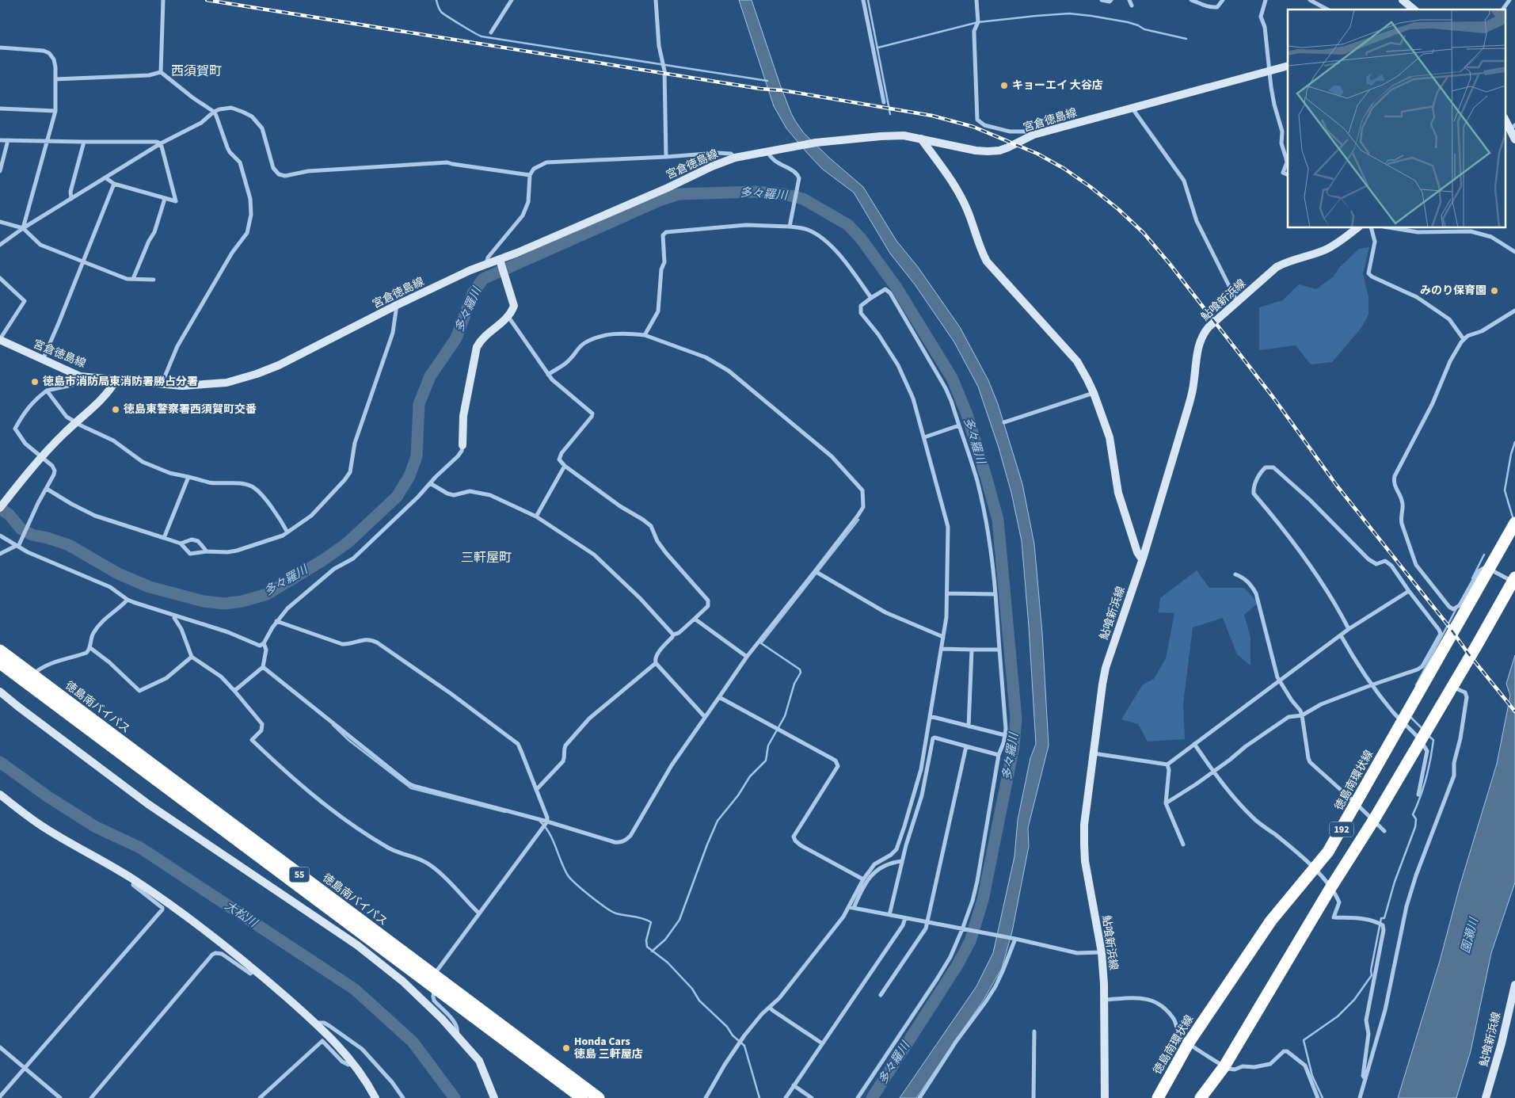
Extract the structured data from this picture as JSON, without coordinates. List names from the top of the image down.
{
  "streets": {
    "highway": [
      "徳島南バイパス",
      "徳島南環状線",
      "192",
      "55"
    ],
    "main road": ["宮倉徳島線", "鮎喰新浜線"]
  },
  "districts": ["西須賀町", "三軒屋町"],
  "water": ["多々羅川", "大松川", "園瀬川"],
  "places": [
    "キョーエイ 大谷店",
    "みのり保育園",
    "徳島市消防局東消防署勝占分署",
    "徳島東警察署西須賀町交番",
    "Honda Cars 徳島 三軒屋店"
  ]
}
